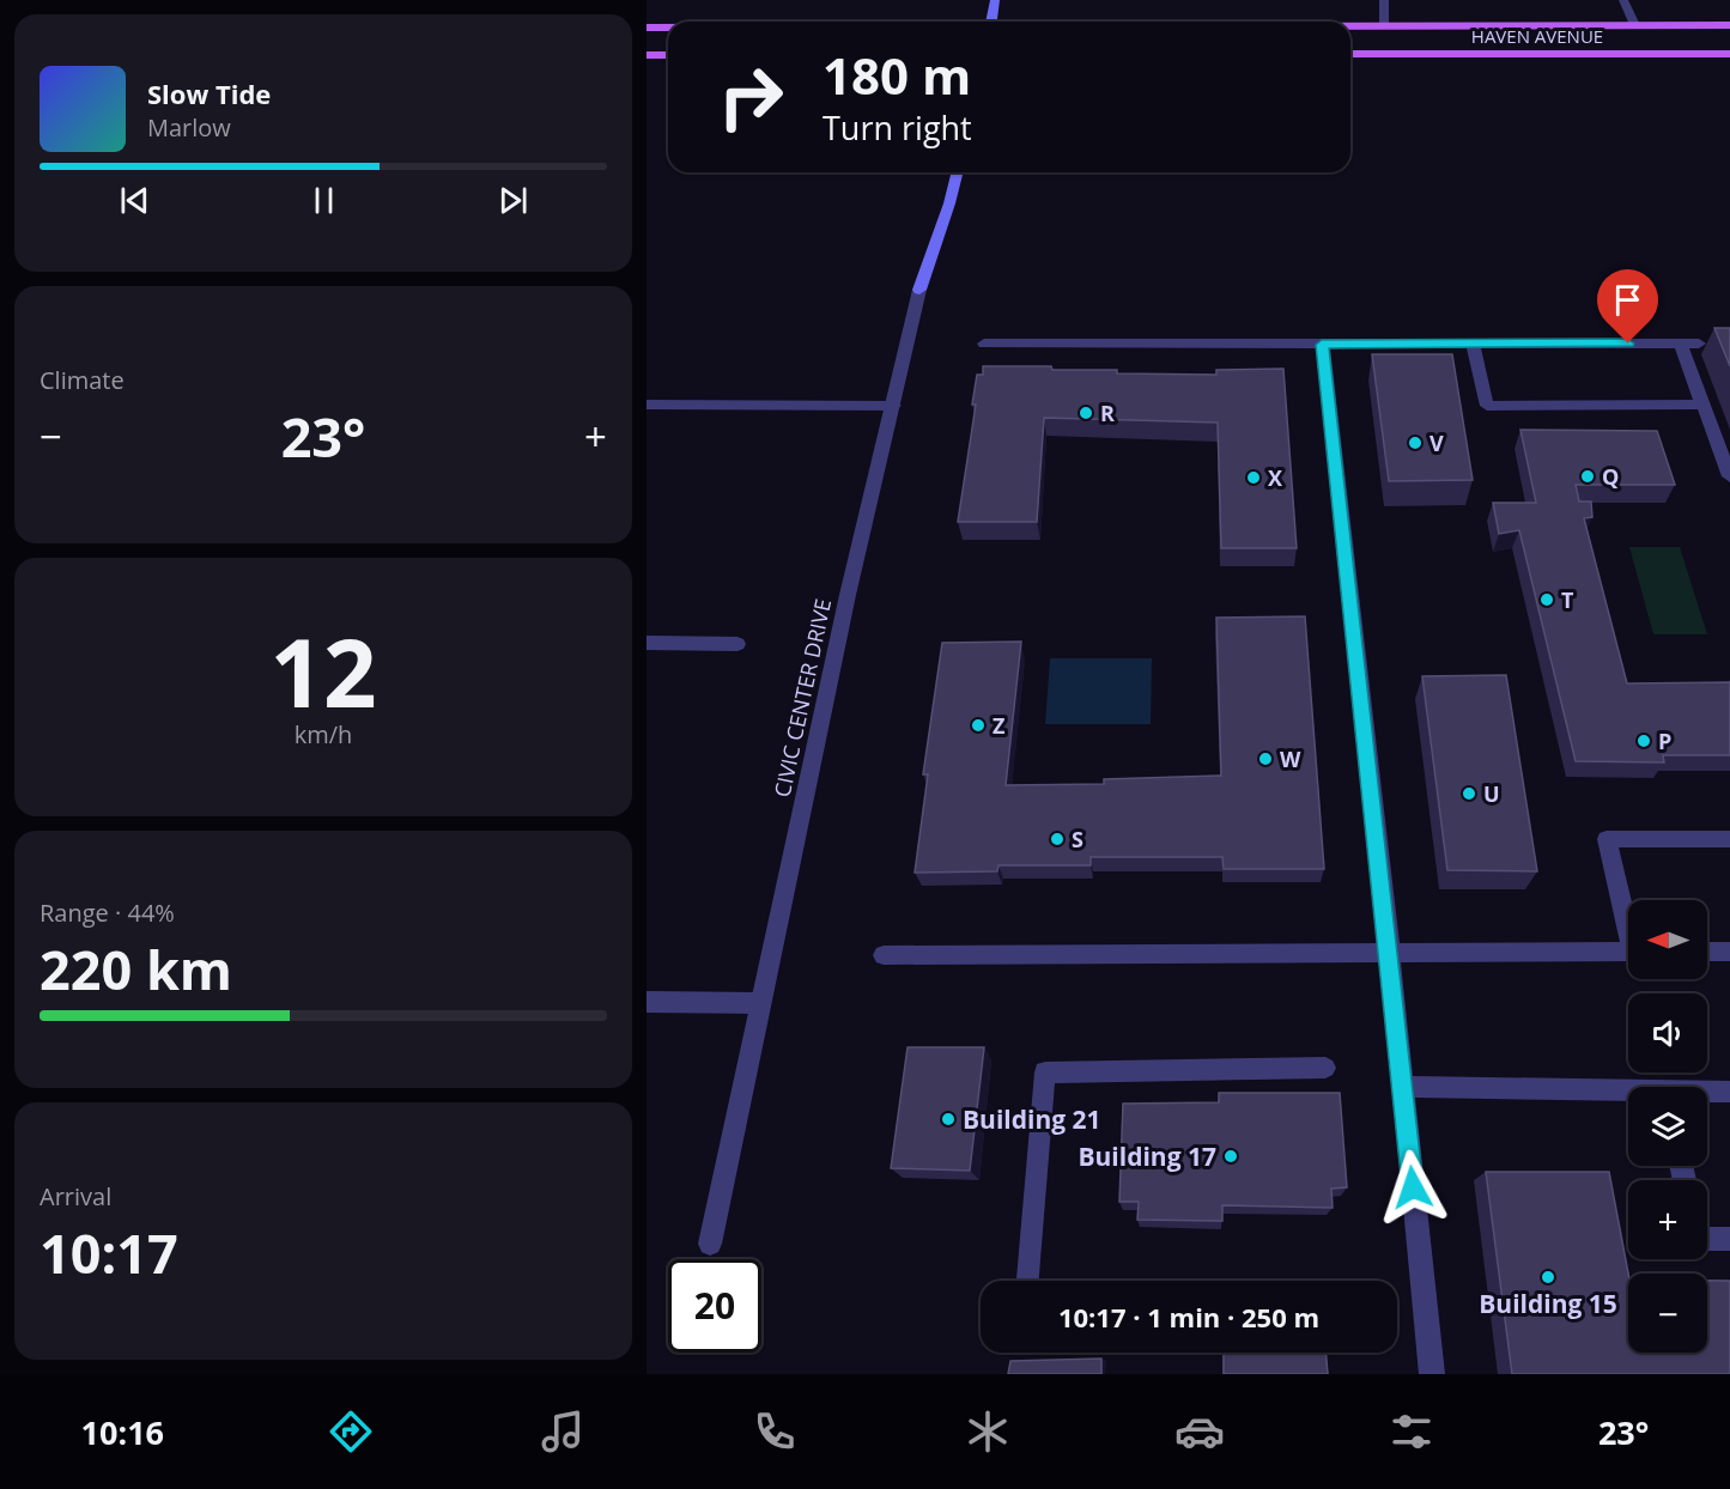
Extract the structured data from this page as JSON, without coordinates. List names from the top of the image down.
{
  "streets": {
    "main road": ["HAVEN AVENUE"],
    "street": ["CIVIC CENTER DRIVE"]
  },
  "places": [
    "R",
    "V",
    "Q",
    "X",
    "T",
    "Z",
    "P",
    "W",
    "U",
    "S",
    "Building 21",
    "Building 17",
    "Building 15"
  ],
  "north": "left",
  "page": {
    "turn": ["180 m", "Turn right"],
    "song": ["Slow Tide", "Marlow"],
    "tile": [
      "Climate",
      ["12", "km/h"],
      ["Range · 44%", "220 km"],
      ["Arrival", "10:17"]
    ],
    "heat": ["−", "23°", "+"],
    "map_buttons": ["+", "−"],
    "limit": "20",
    "trip": "10:17 · 1 min · 250 m",
    "tabs": ["10:16", "23°"]
  }
}
